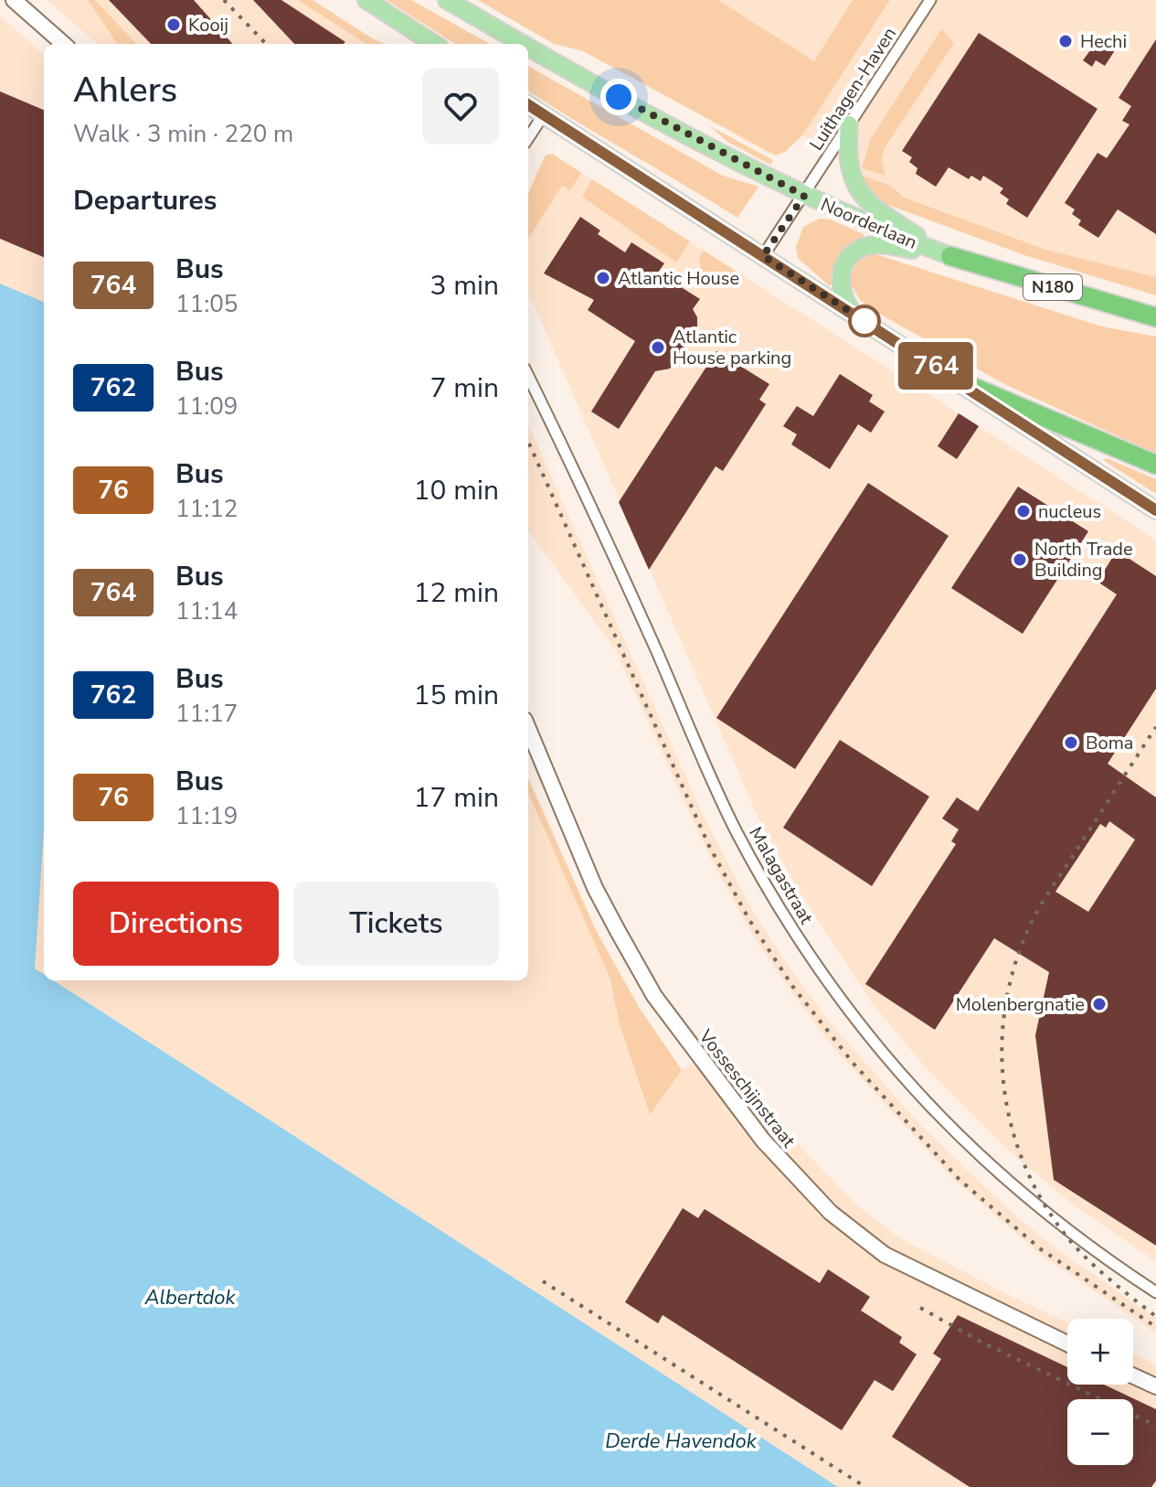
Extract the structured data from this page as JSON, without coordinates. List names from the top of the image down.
{
  "streets": {
    "highway": ["Noorderlaan", "N180"],
    "street": ["Luithagen-Haven", "Malagastraat", "Vosseschijnstraat"]
  },
  "crossings": [
    ["Luithagen-Haven", "Noorderlaan"]
  ],
  "water": ["Albertdok", "Derde Havendok"],
  "places": [
    "Kooij",
    "Hechi",
    "Atlantic House",
    "Atlantic House parking",
    "nucleus",
    "North Trade Building",
    "Boma",
    "Molenbergnatie"
  ],
  "lines": ["bus line 764"],
  "page": {
    "on_map": "764",
    "heading": [
      ["Ahlers", "Walk · 3 min · 220 m"],
      "Departures"
    ],
    "list": [
      {
        "mark": "764",
        "name": "Bus",
        "note": "11:05",
        "value": "3 min"
      },
      {
        "mark": "762",
        "name": "Bus",
        "note": "11:09",
        "value": "7 min"
      },
      {
        "mark": "76",
        "name": "Bus",
        "note": "11:12",
        "value": "10 min"
      },
      {
        "mark": "764",
        "name": "Bus",
        "note": "11:14",
        "value": "12 min"
      },
      {
        "mark": "762",
        "name": "Bus",
        "note": "11:17",
        "value": "15 min"
      },
      {
        "mark": "76",
        "name": "Bus",
        "note": "11:19",
        "value": "17 min"
      }
    ],
    "buttons": ["Directions", "Tickets"],
    "map_buttons": ["+", "−"]
  }
}
